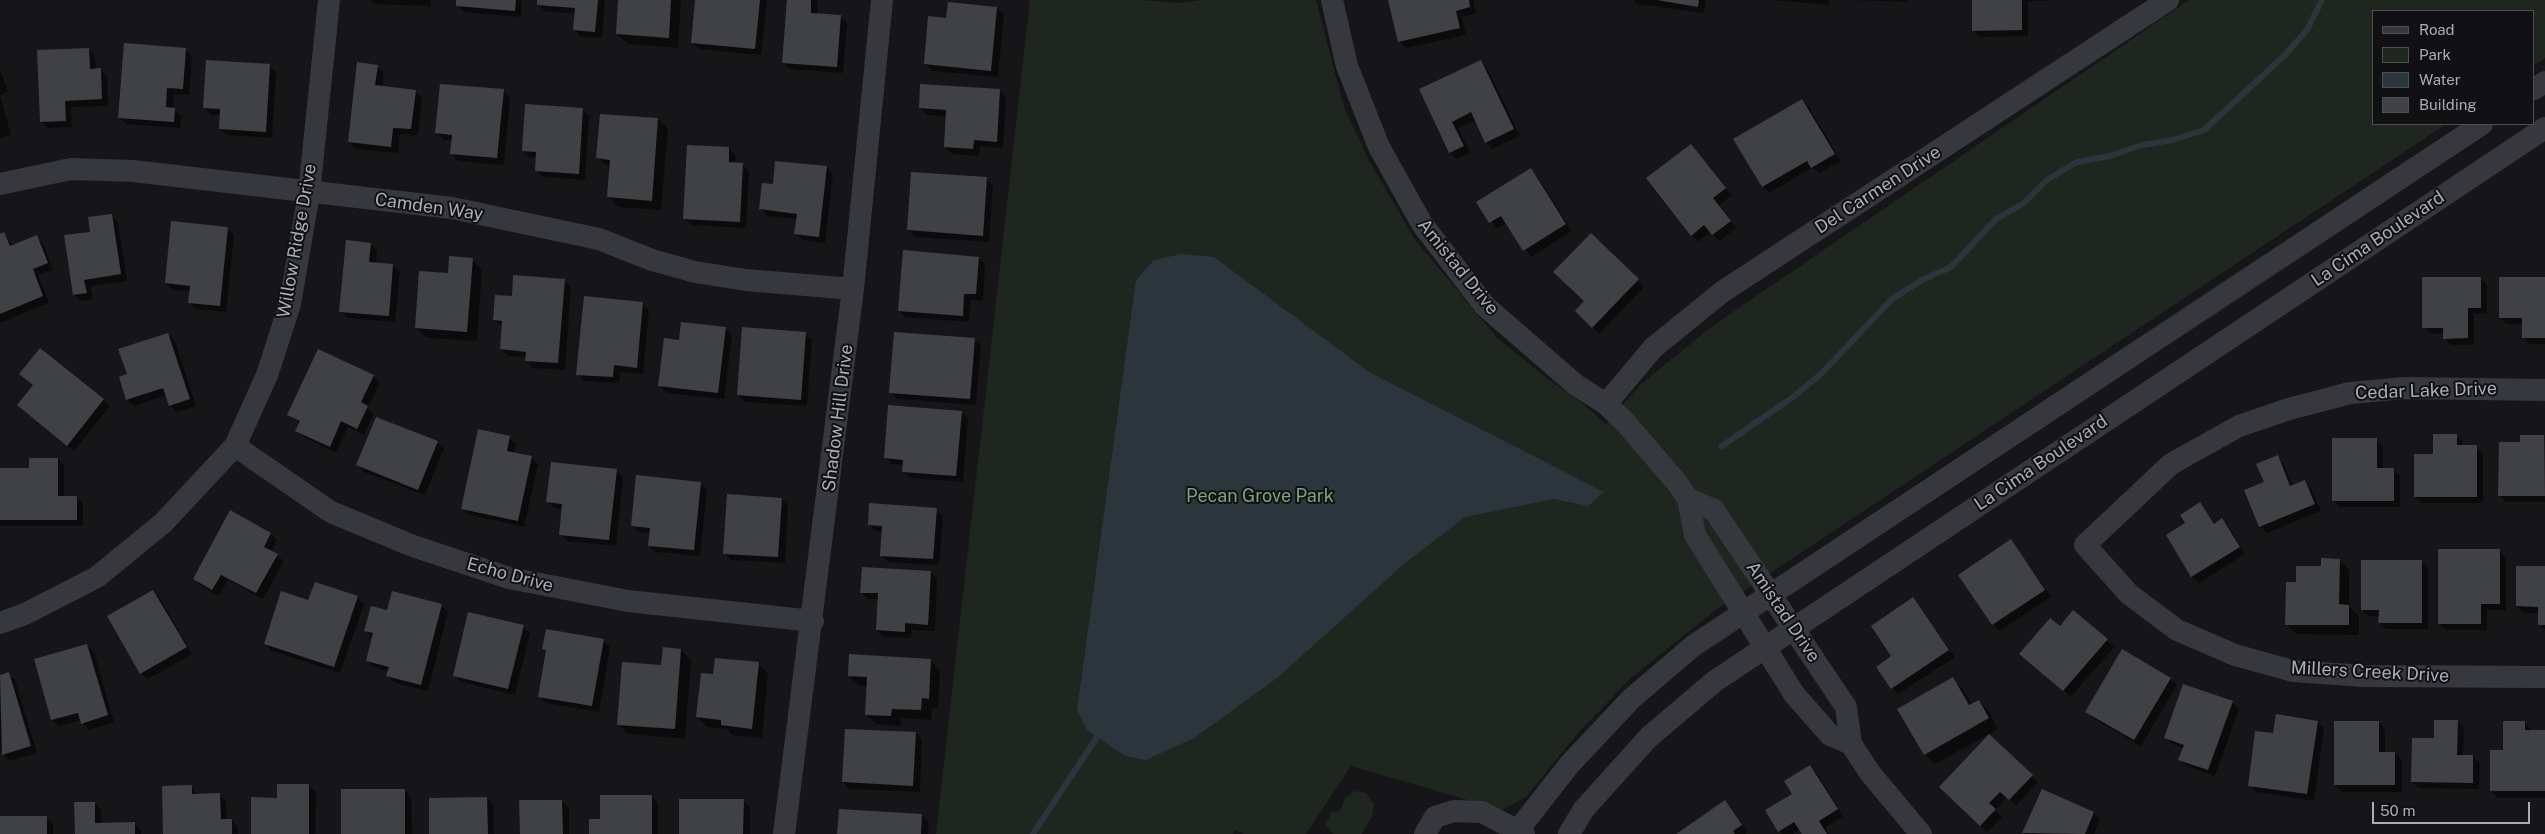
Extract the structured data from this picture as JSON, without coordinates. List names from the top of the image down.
{
  "streets": {
    "street": [
      "Del Carmen Drive",
      "Camden Way",
      "La Cima Boulevard",
      "Willow Ridge Drive",
      "Amistad Drive",
      "Cedar Lake Drive",
      "Shadow Hill Drive",
      "Echo Drive",
      "Millers Creek Drive"
    ]
  },
  "crossings": [
    ["Del Carmen Drive", "Amistad Drive"],
    ["Camden Way", "Willow Ridge Drive"],
    ["Camden Way", "Shadow Hill Drive"],
    ["La Cima Boulevard", "Amistad Drive"],
    ["Willow Ridge Drive", "Echo Drive"],
    ["Cedar Lake Drive", "Millers Creek Drive"],
    ["Shadow Hill Drive", "Echo Drive"]
  ],
  "parks": ["Pecan Grove Park"],
  "legend": [
    "Road",
    "Park",
    "Water",
    "Building"
  ],
  "scale_bar": "50 m"
}
